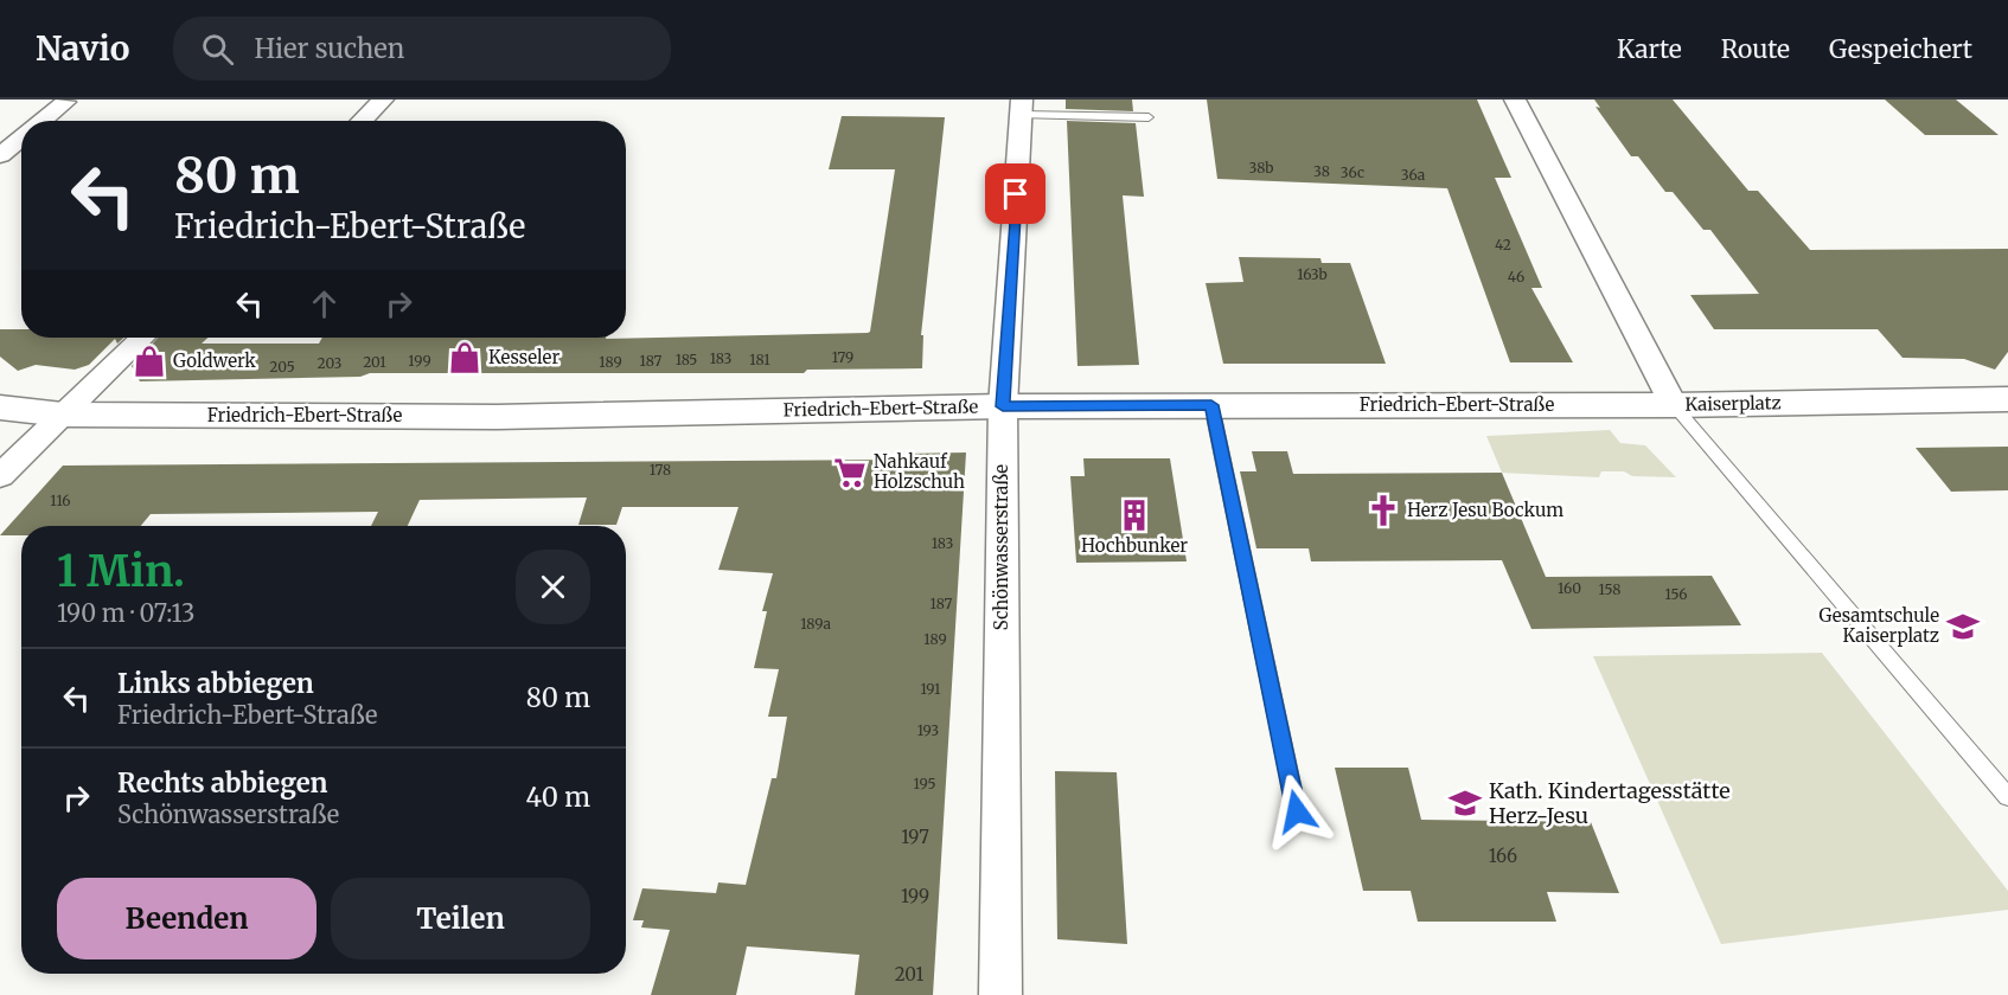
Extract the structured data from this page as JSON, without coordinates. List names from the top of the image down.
{
  "streets": {
    "street": ["Kaiserplatz", "Friedrich-Ebert-Straße", "Schönwasserstraße"]
  },
  "crossings": [
    ["Kaiserplatz", "Friedrich-Ebert-Straße"],
    ["Friedrich-Ebert-Straße", "Schönwasserstraße"]
  ],
  "places": {
    "shop": ["Kesseler", "Goldwerk"],
    "supermarket": ["Nahkauf Holzschuh"],
    "church": ["Herz Jesu Bockum"],
    "building": ["Hochbunker"],
    "school or university": ["Gesamtschule Kaiserplatz", "Kath. Kindertagesstätte Herz-Jesu"]
  },
  "house_numbers": [
    "38b",
    "38",
    "36c",
    "36a",
    "42",
    "163b",
    "46",
    "179",
    "183",
    "185",
    "181",
    "199",
    "187",
    "201",
    "189",
    "203",
    "205",
    "178",
    "116",
    "183",
    "160",
    "158",
    "156",
    "187",
    "189a",
    "189",
    "191",
    "193",
    "195",
    "197",
    "166",
    "199",
    "201"
  ],
  "page": {
    "header": "Navio",
    "search": "Hier suchen",
    "nav": ["Karte", "Route", "Gespeichert"],
    "turn": ["80 m", "Friedrich-Ebert-Straße"],
    "heading": ["1 Min.", "190 m · 07:13"],
    "list": [
      {
        "name": "Links abbiegen",
        "note": "Friedrich-Ebert-Straße",
        "value": "80 m"
      },
      {
        "name": "Rechts abbiegen",
        "note": "Schönwasserstraße",
        "value": "40 m"
      }
    ],
    "buttons": ["Beenden", "Teilen"]
  }
}
